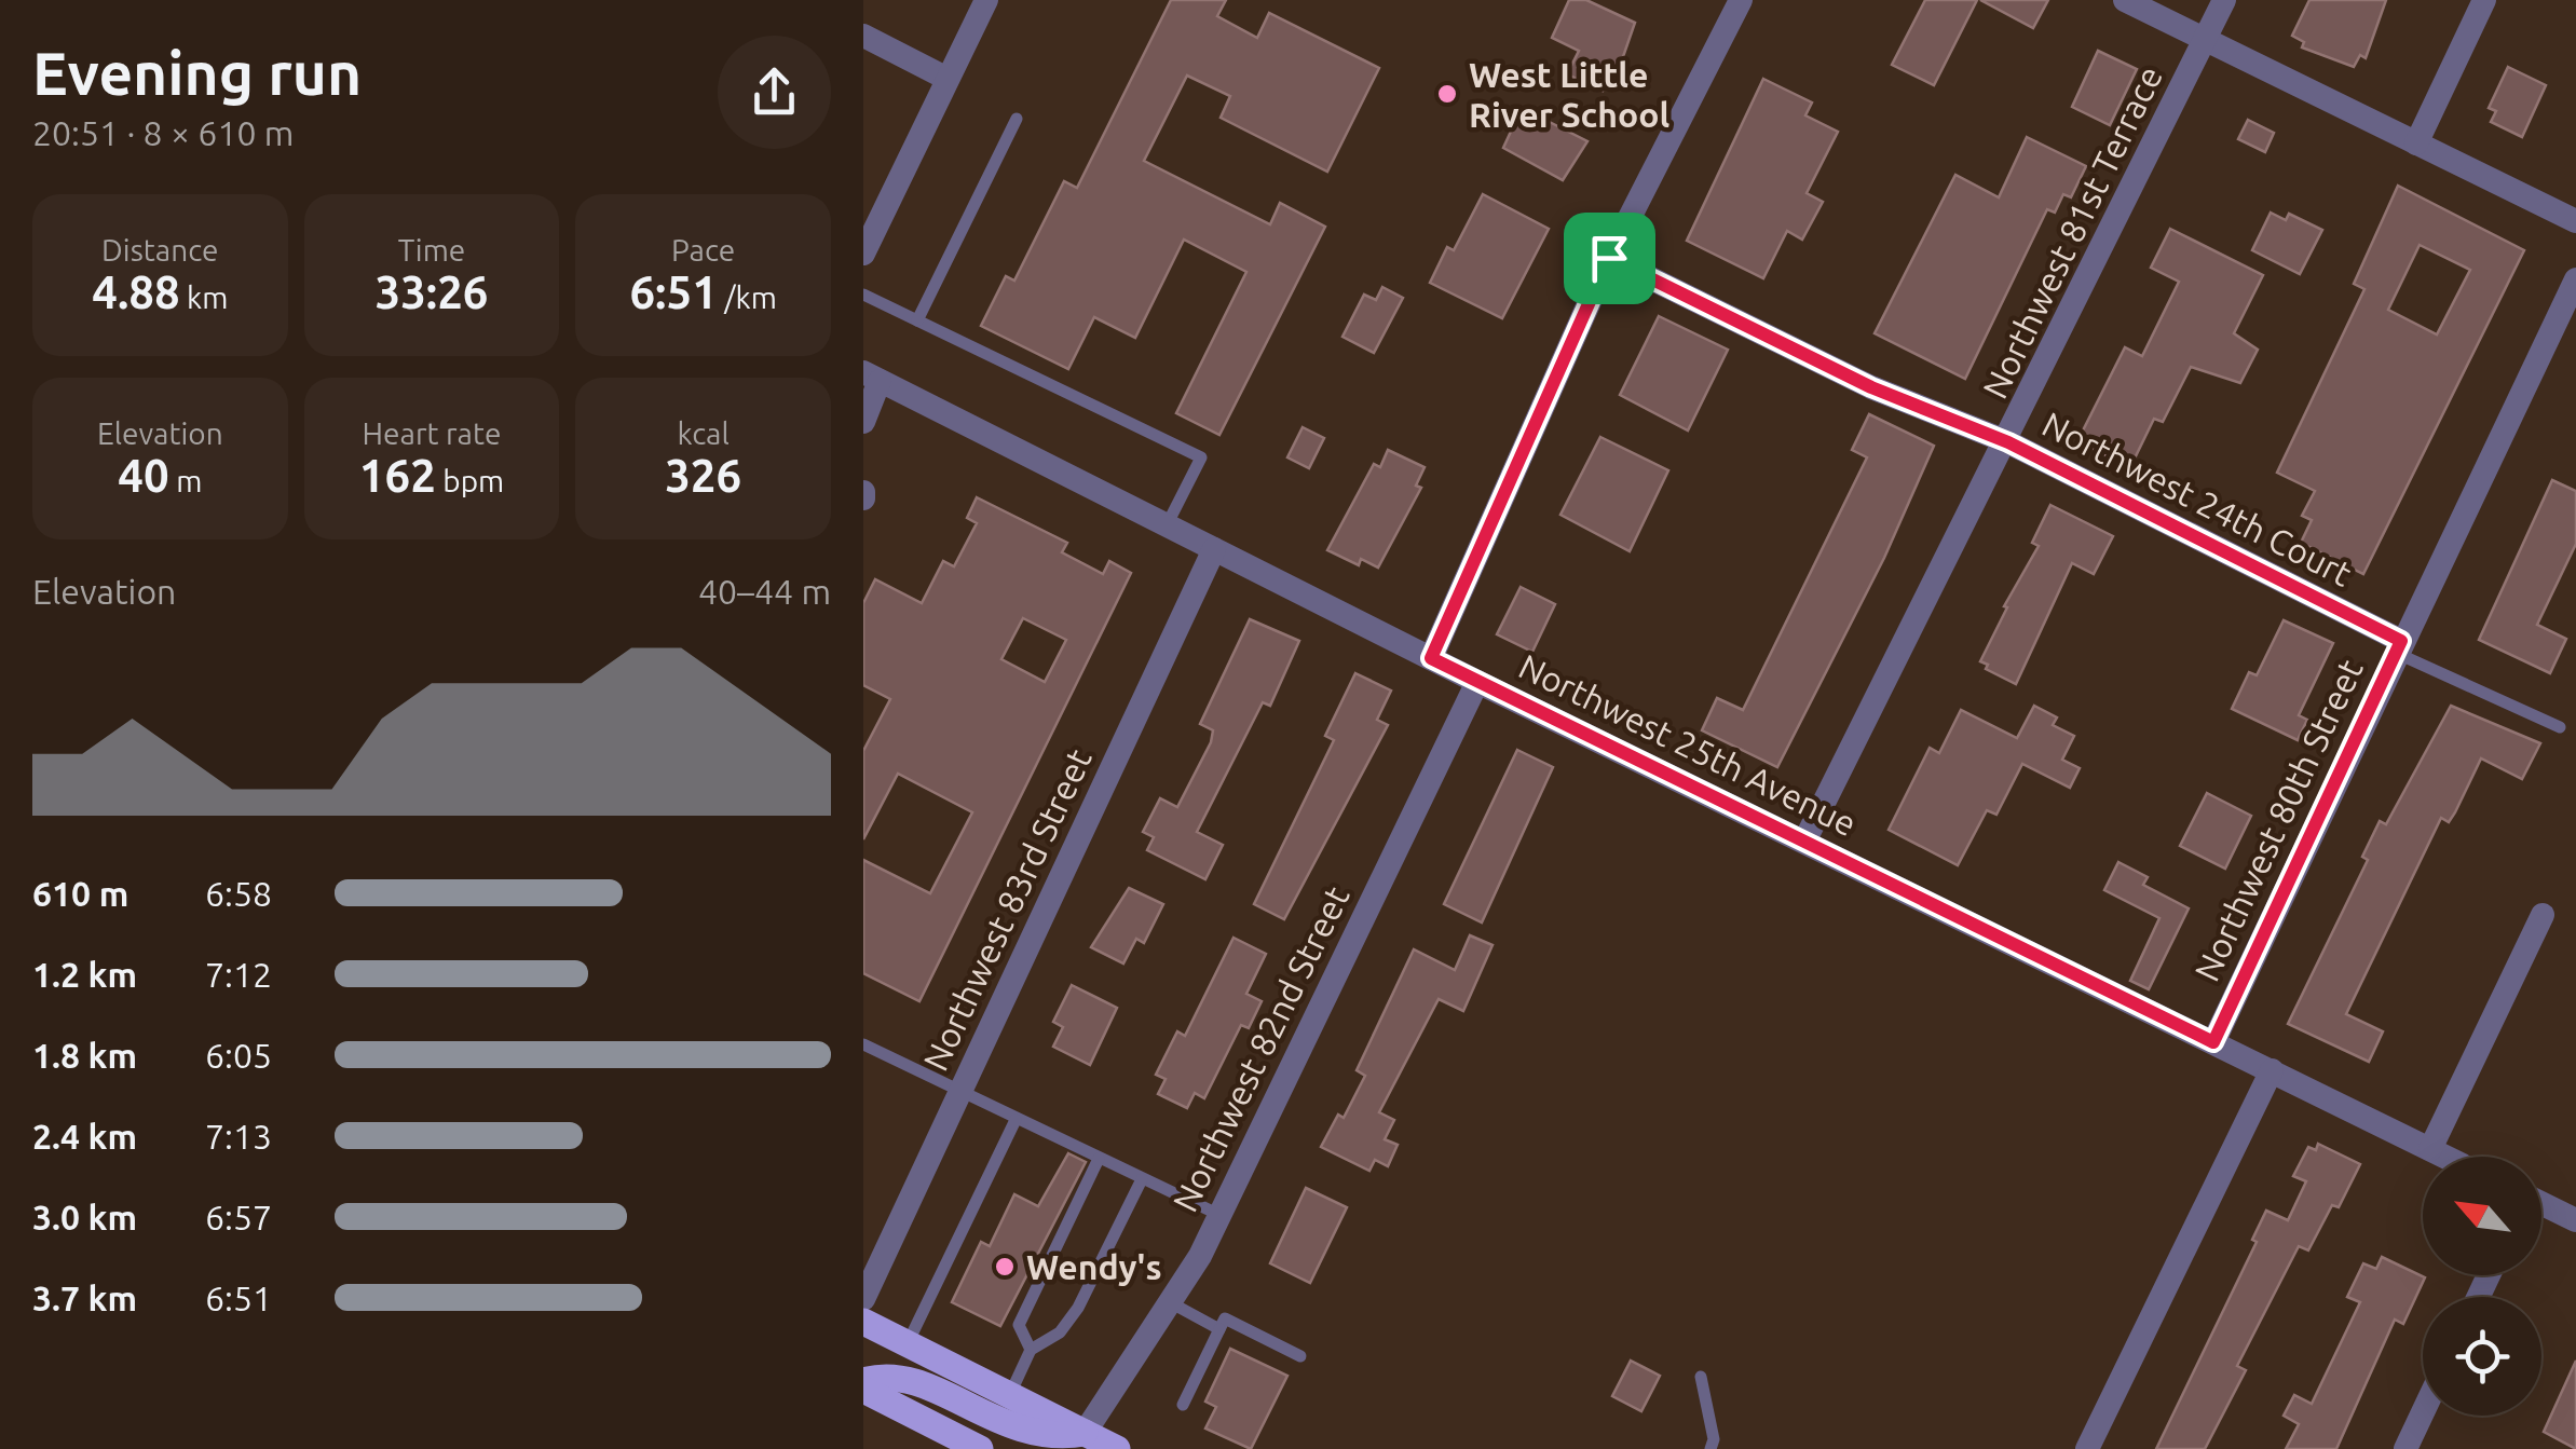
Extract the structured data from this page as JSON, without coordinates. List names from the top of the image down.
{
  "streets": {
    "street": [
      "Northwest 81st Terrace",
      "Northwest 24th Court",
      "Northwest 25th Avenue",
      "Northwest 80th Street",
      "Northwest 83rd Street",
      "Northwest 82nd Street"
    ]
  },
  "crossings": [
    ["Northwest 81st Terrace", "Northwest 24th Court"],
    ["Northwest 81st Terrace", "Northwest 25th Avenue"],
    ["Northwest 24th Court", "Northwest 80th Street"],
    ["Northwest 25th Avenue", "Northwest 80th Street"],
    ["Northwest 25th Avenue", "Northwest 83rd Street"],
    ["Northwest 25th Avenue", "Northwest 82nd Street"]
  ],
  "places": ["West Little River School", "Wendy's"],
  "north": "top left",
  "page": {
    "heading": ["Evening run", "20:51 · 8 × 610 m"],
    "stats": [
      ["Distance", "4.88 km"],
      ["Time", "33:26"],
      ["Pace", "6:51 /km"],
      ["Elevation", "40 m"],
      ["Heart rate", "162 bpm"],
      ["kcal", "326"]
    ],
    "chart": ["Elevation", "40–44 m"],
    "list": [
      {
        "name": "610 m",
        "note": "6:58"
      },
      {
        "name": "1.2 km",
        "note": "7:12"
      },
      {
        "name": "1.8 km",
        "note": "6:05"
      },
      {
        "name": "2.4 km",
        "note": "7:13"
      },
      {
        "name": "3.0 km",
        "note": "6:57"
      },
      {
        "name": "3.7 km",
        "note": "6:51"
      }
    ]
  }
}
